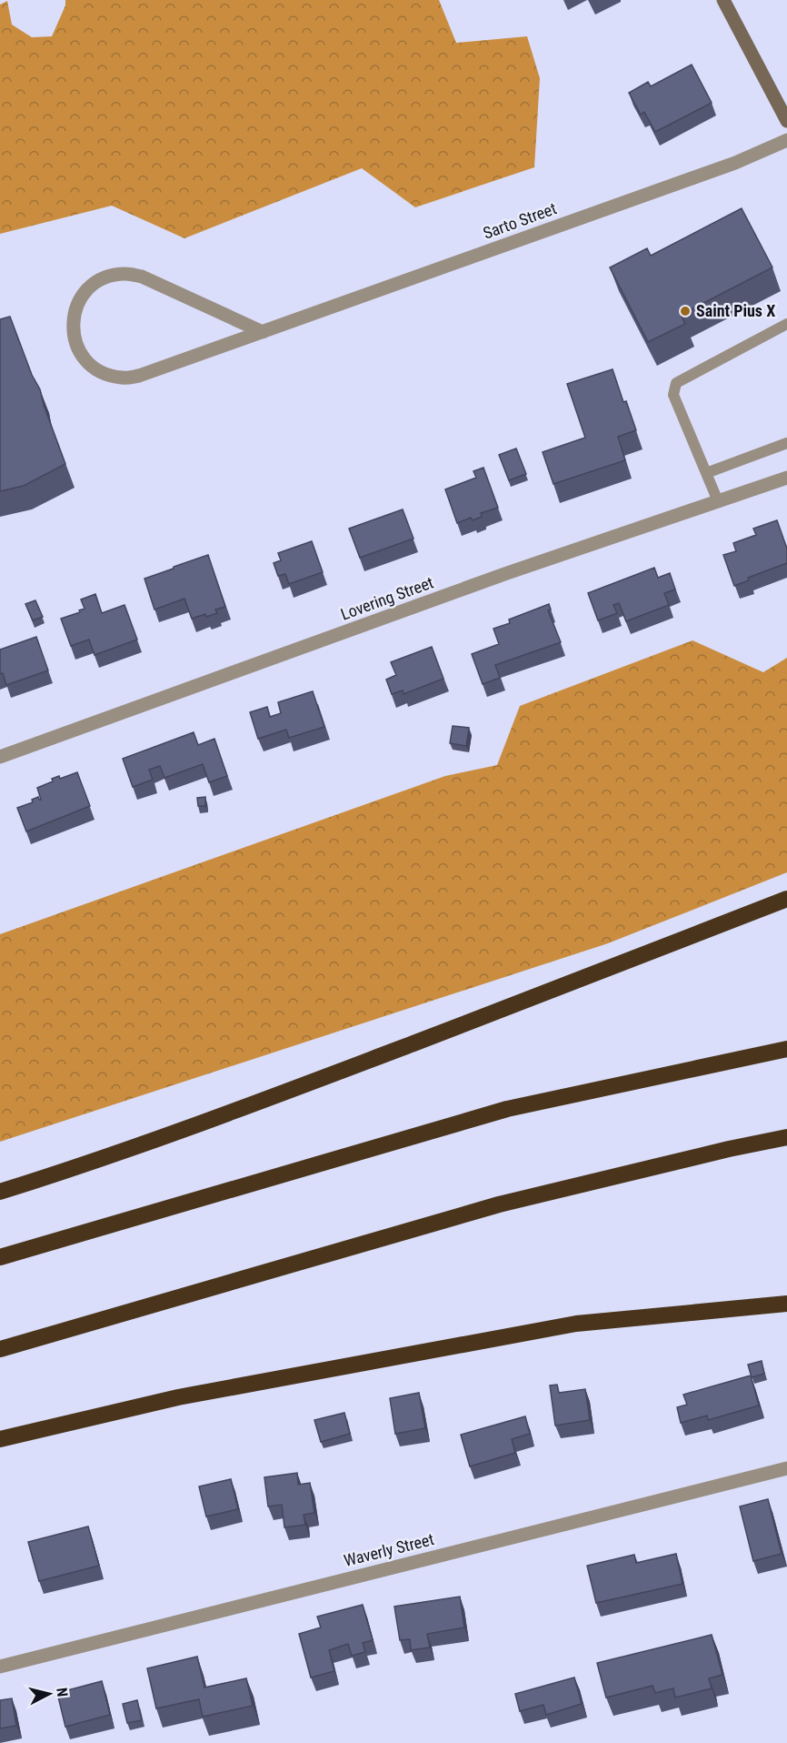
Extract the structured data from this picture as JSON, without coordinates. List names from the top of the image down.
{
  "streets": {
    "street": ["Sarto Street", "Lovering Street", "Waverly Street"]
  },
  "places": ["Saint Pius X"],
  "north": "right"
}
